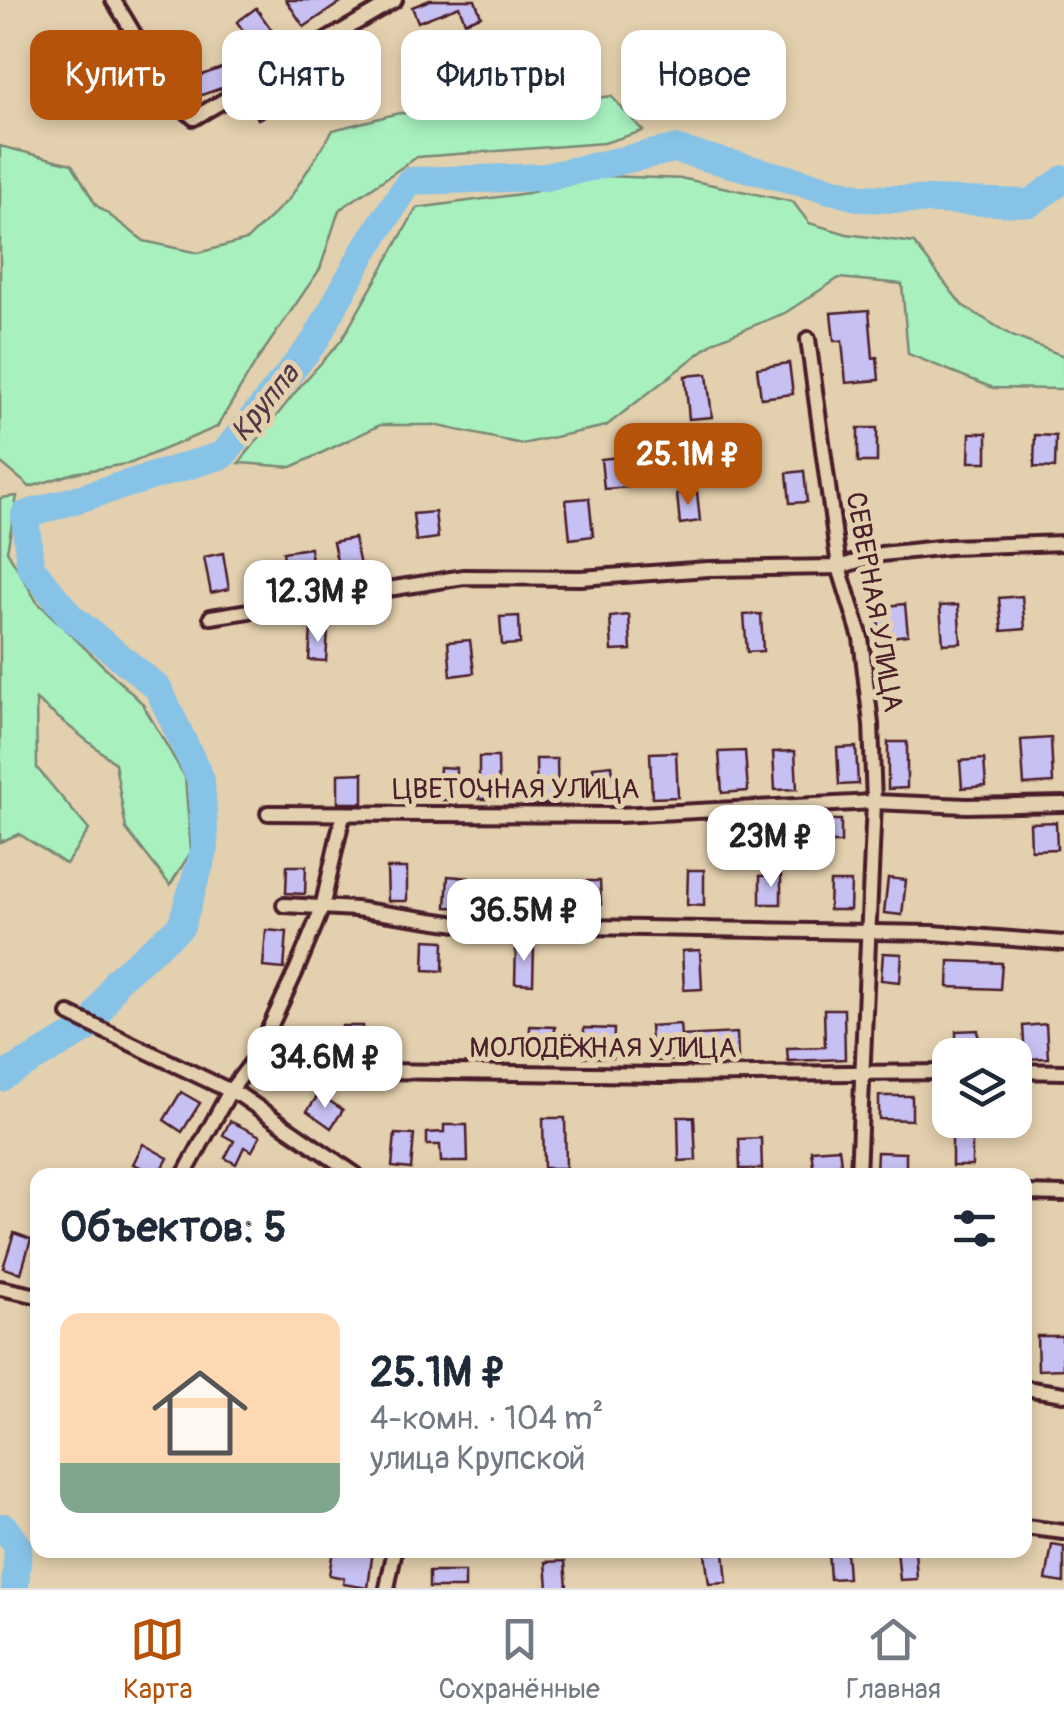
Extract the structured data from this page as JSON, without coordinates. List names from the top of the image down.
{
  "streets": {
    "street": ["СЕВЕРНАЯ УЛИЦА", "ЦВЕТОЧНАЯ УЛИЦА", "МОЛОДЁЖНАЯ УЛИЦА"]
  },
  "crossings": [
    ["СЕВЕРНАЯ УЛИЦА", "ЦВЕТОЧНАЯ УЛИЦА"],
    ["СЕВЕРНАЯ УЛИЦА", "МОЛОДЁЖНАЯ УЛИЦА"]
  ],
  "water": ["Круппа"],
  "page": {
    "chip": [
      "Купить",
      "Снять",
      "Фильтры",
      "Новое"
    ],
    "price": [
      "25.1M ₽",
      "12.3M ₽",
      "23M ₽",
      "36.5M ₽",
      "34.6M ₽"
    ],
    "heading": "Объектов: 5",
    "list": [
      {
        "name": "25.1M ₽",
        "note": "4-комн. · 104 m² · улица Крупской"
      }
    ],
    "tabs": ["Карта", "Сохранённые", "Главная"]
  }
}
